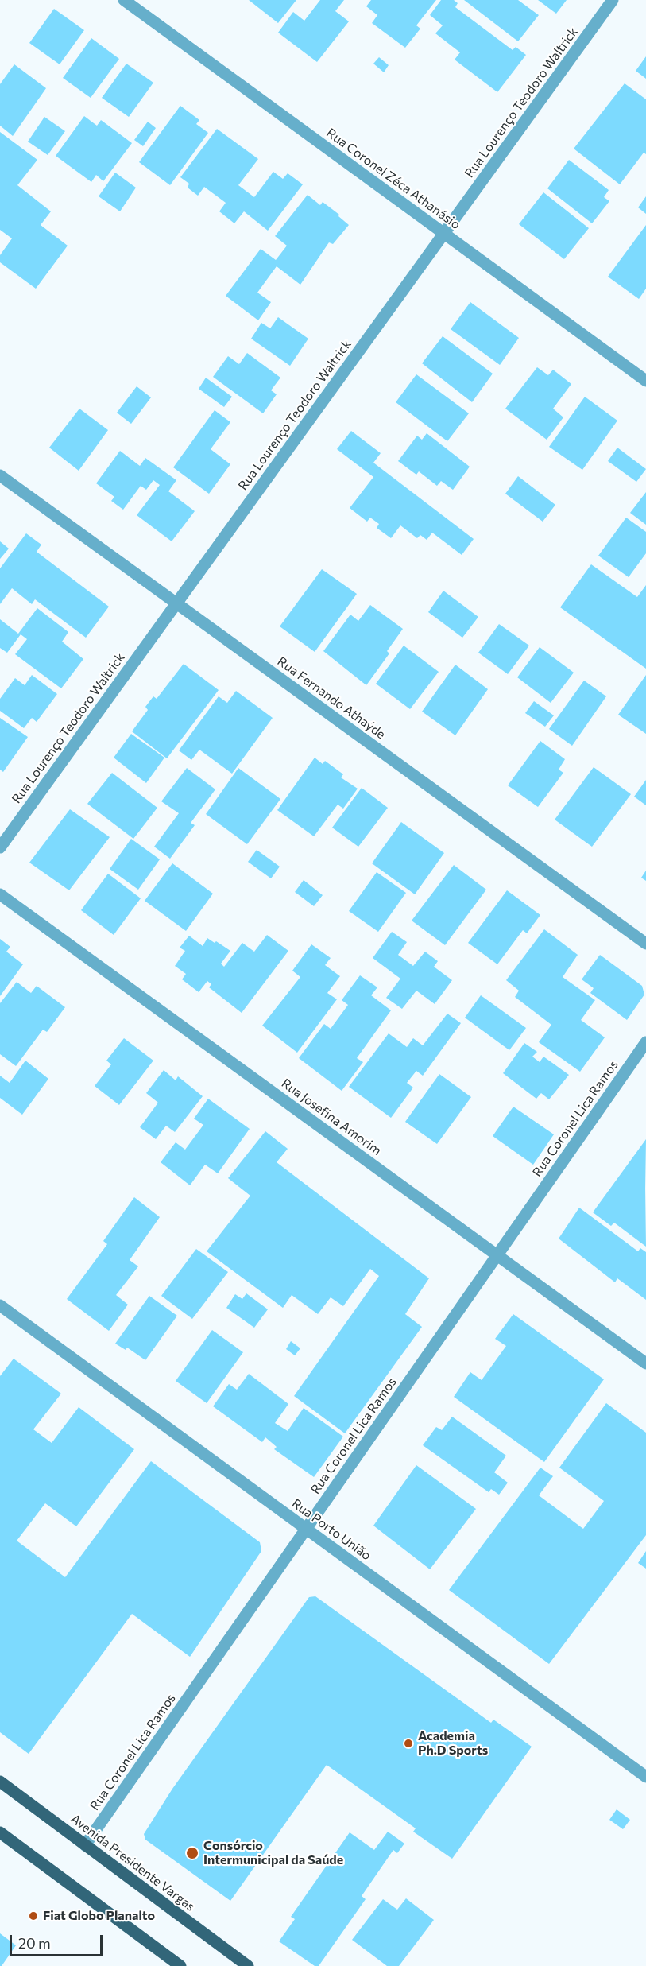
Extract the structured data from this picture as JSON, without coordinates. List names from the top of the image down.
{
  "streets": {
    "main road": ["Avenida Presidente Vargas"],
    "street": [
      "Rua Lourenço Teodoro Waltrick",
      "Rua Coronel Zéca Athanásio",
      "Rua Fernando Athaýde",
      "Rua Josefina Amorim",
      "Rua Coronel Lica Ramos",
      "Rua Porto União"
    ]
  },
  "crossings": [
    ["Rua Lourenço Teodoro Waltrick", "Rua Coronel Zéca Athanásio"],
    ["Rua Lourenço Teodoro Waltrick", "Rua Fernando Athaýde"],
    ["Rua Josefina Amorim", "Rua Coronel Lica Ramos"],
    ["Rua Coronel Lica Ramos", "Rua Porto União"],
    ["Rua Coronel Lica Ramos", "Avenida Presidente Vargas"]
  ],
  "places": ["Academia Ph.D Sports", "Consórcio Intermunicipal da Saúde", "Fiat Globo Planalto"],
  "scale_bar": "20 m"
}
